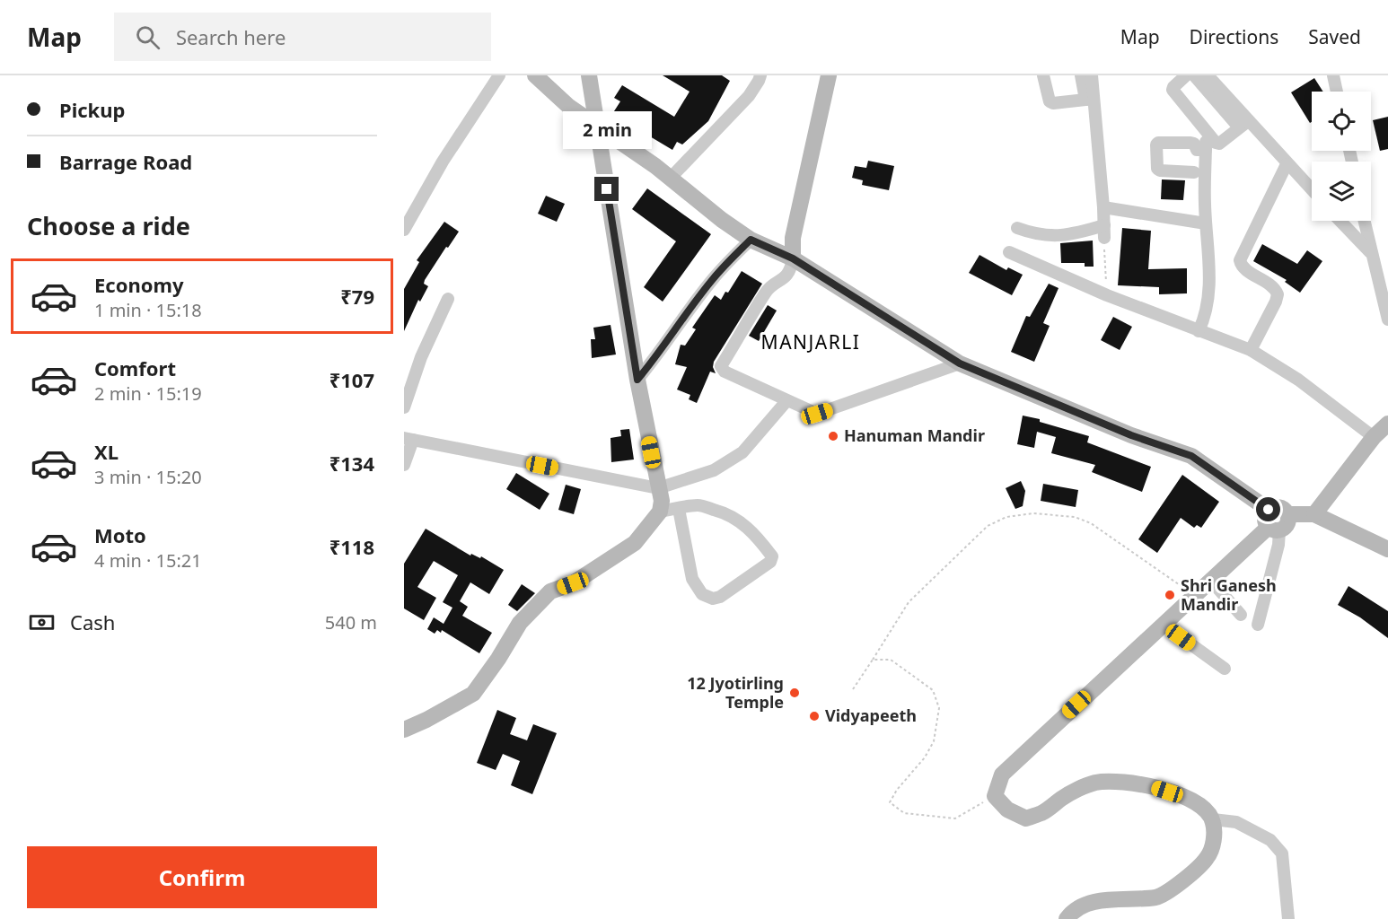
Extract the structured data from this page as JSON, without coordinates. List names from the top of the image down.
{
  "districts": ["MANJARLI"],
  "places": [
    "Hanuman Mandir",
    "Shri Ganesh Mandir",
    "12 Jyotirling Temple",
    "Vidyapeeth"
  ],
  "page": {
    "header": "Map",
    "search": "Search here",
    "nav": ["Map", "Directions", "Saved"],
    "banner": ["Pickup", "Barrage Road"],
    "bubble": "2 min",
    "heading": "Choose a ride",
    "list": [
      {
        "name": "Economy",
        "note": "1 min · 15:18",
        "value": "₹79"
      },
      {
        "name": "Comfort",
        "note": "2 min · 15:19",
        "value": "₹107"
      },
      {
        "name": "XL",
        "note": "3 min · 15:20",
        "value": "₹134"
      },
      {
        "name": "Moto",
        "note": "4 min · 15:21",
        "value": "₹118"
      }
    ],
    "pay": ["Cash", "540 m"],
    "buttons": "Confirm"
  }
}
